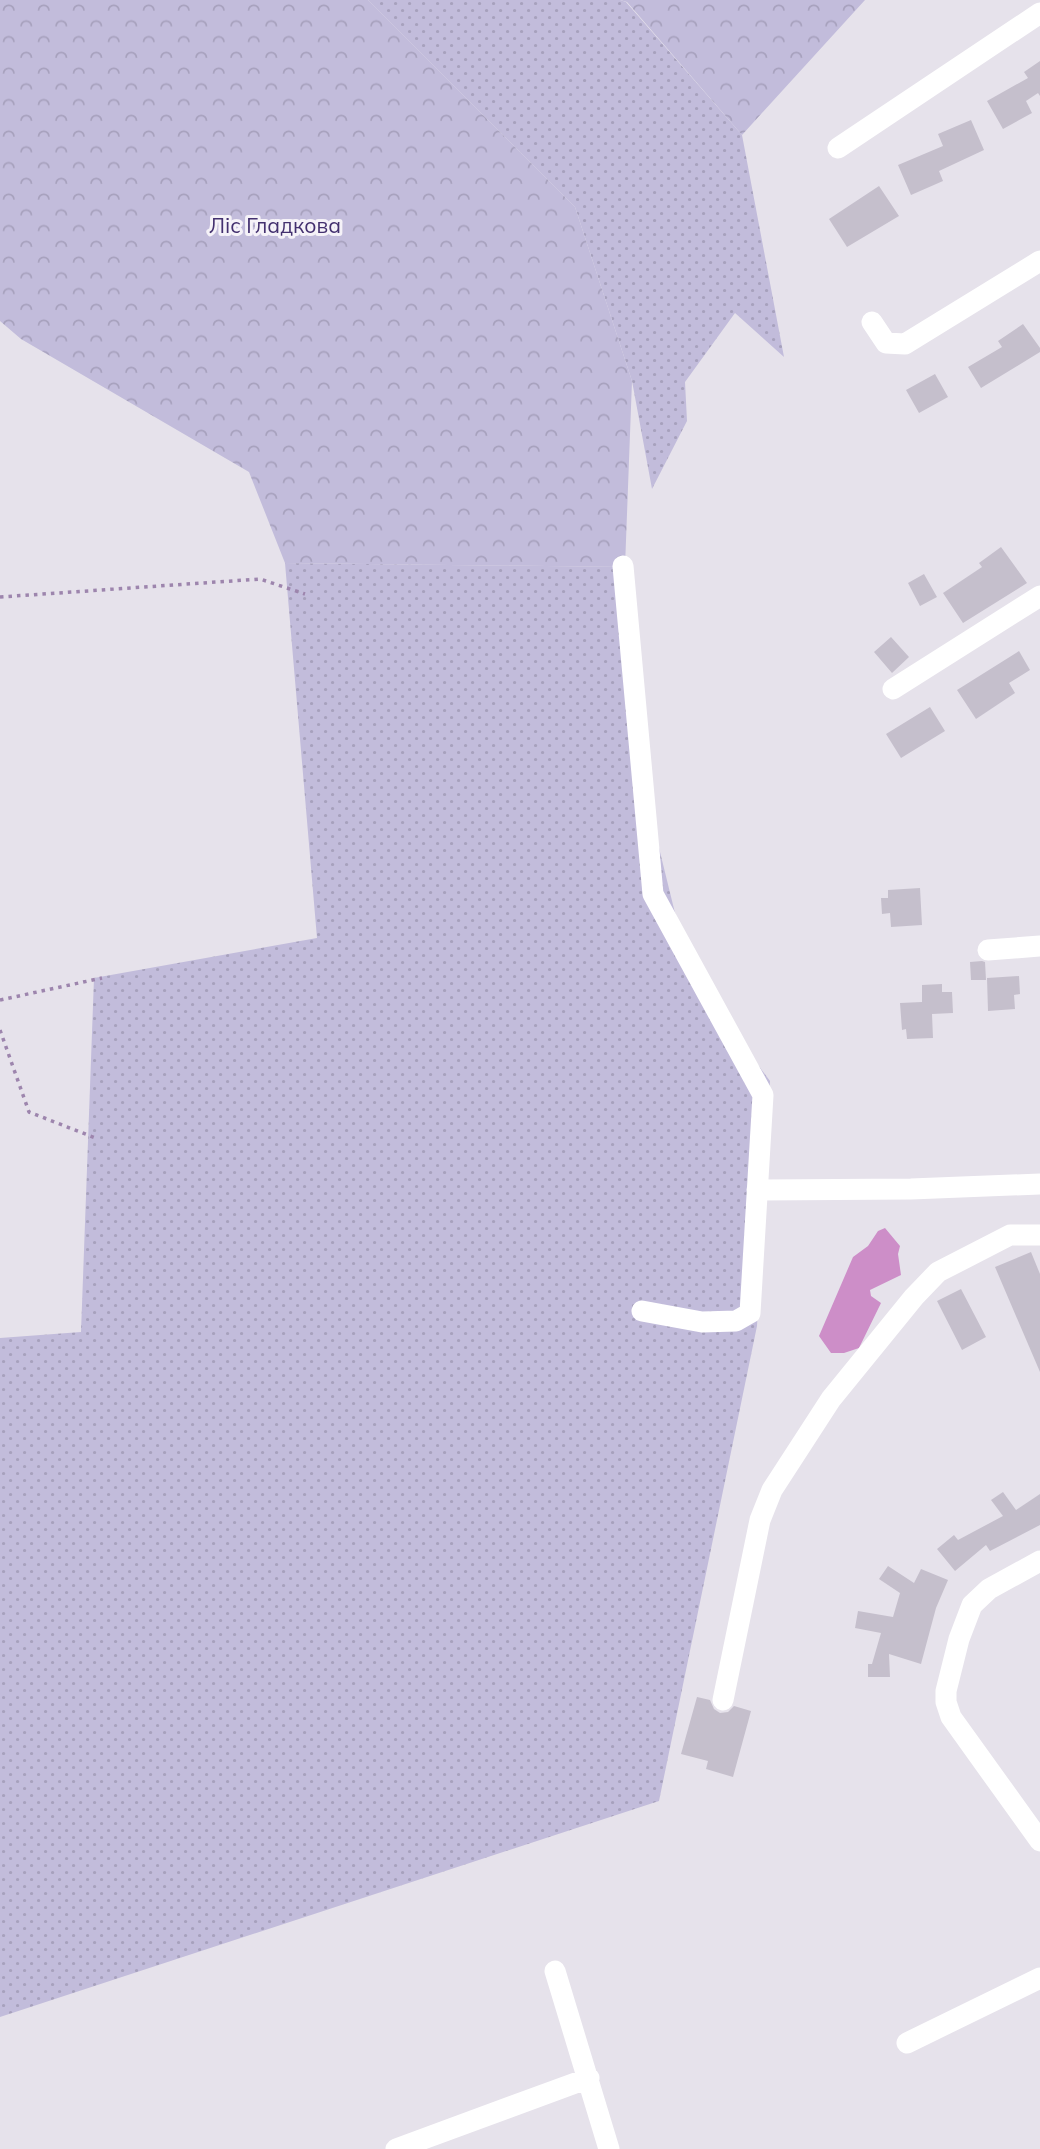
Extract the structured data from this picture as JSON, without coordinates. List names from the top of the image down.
{
  "parks": ["Ліс Гладкова"]
}
